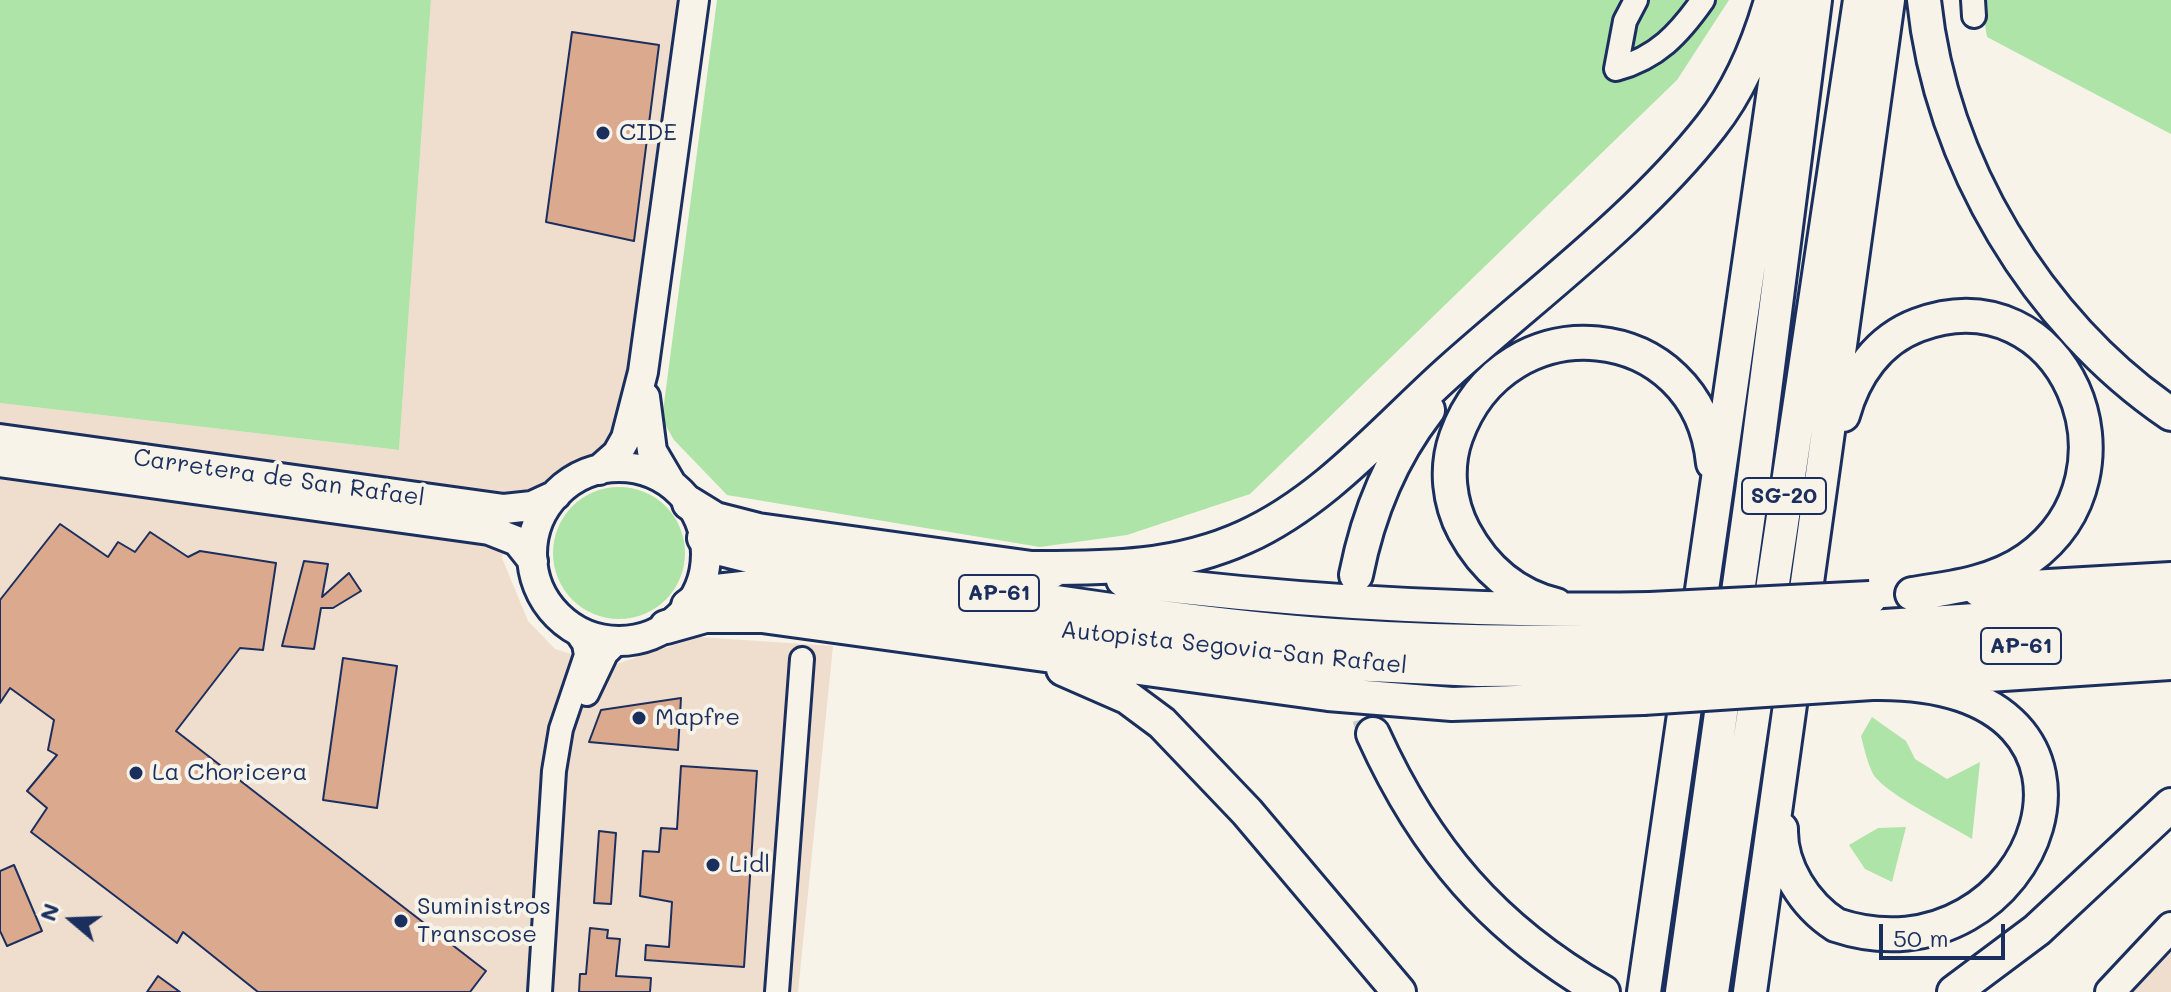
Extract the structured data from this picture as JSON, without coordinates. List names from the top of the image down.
{
  "streets": {
    "highway": ["SG-20", "AP-61", "Autopista Segovia-San Rafael"],
    "main road": ["Carretera de San Rafael"]
  },
  "crossings": [
    ["Carretera de San Rafael", "AP-61"],
    ["Carretera de San Rafael", "Autopista Segovia-San Rafael"],
    ["AP-61", "Autopista Segovia-San Rafael"]
  ],
  "places": [
    "CIDE",
    "Mapfre",
    "La Choricera",
    "Lidl",
    "Suministros Transcose"
  ],
  "scale_bar": "50 m",
  "north": "left"
}
